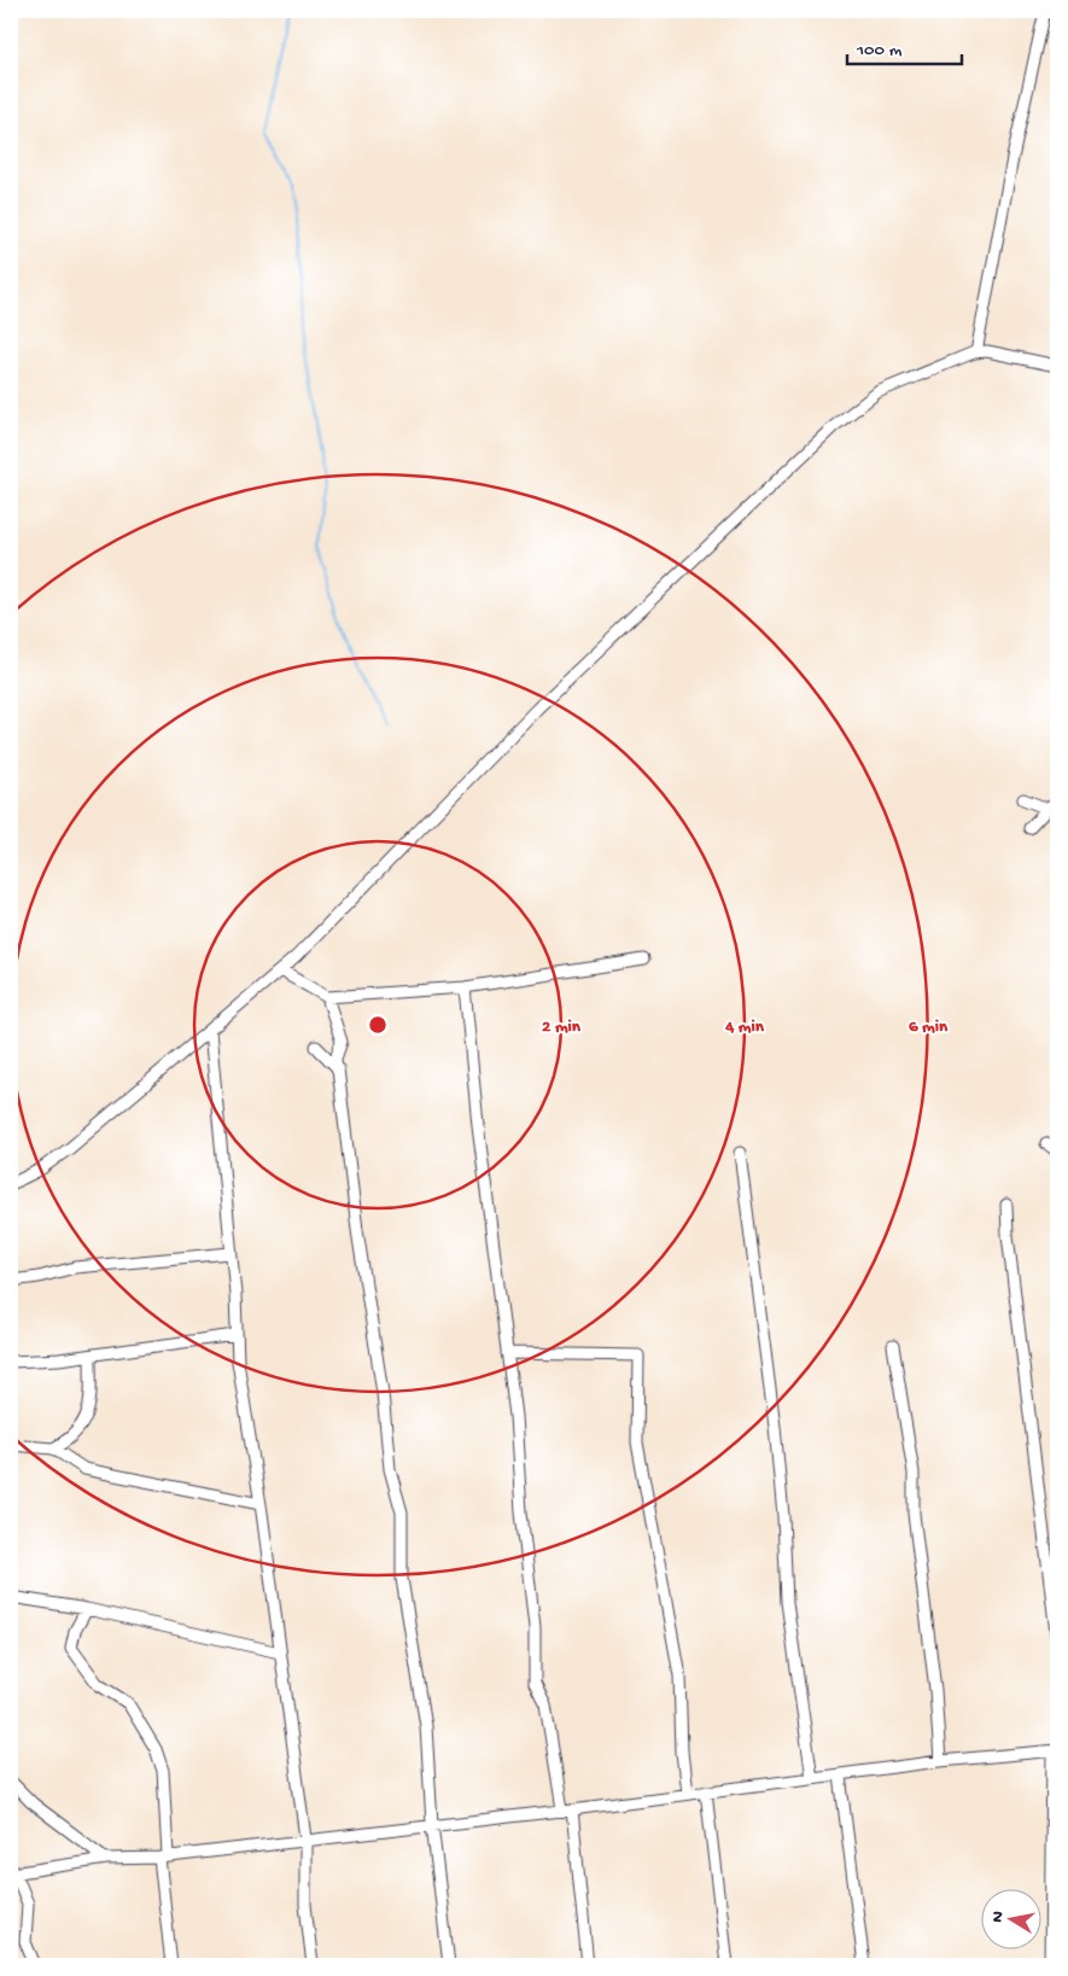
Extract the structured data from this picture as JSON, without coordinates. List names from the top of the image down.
{
  "scale_bar": "100 m",
  "north": "left",
  "rings": ["2 min", "4 min", "6 min"]
}
